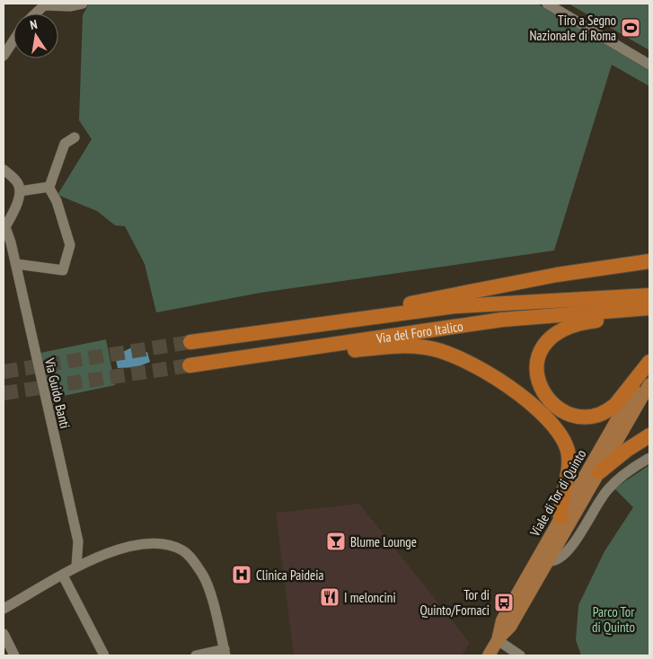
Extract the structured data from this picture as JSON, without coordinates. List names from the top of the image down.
{
  "streets": {
    "highway": ["Via del Foro Italico"],
    "main road": ["Viale di Tor di Quinto"],
    "street": ["Via Guido Banti"]
  },
  "parks": ["Parco Tor di Quinto"],
  "places": {
    "sports": ["Tiro a Segno Nazionale di Roma"],
    "bar": ["Blume Lounge"],
    "hospital": ["Clinica Paideia"],
    "restaurant": ["I meloncini"],
    "bus stop": ["Tor di Quinto/Fornaci"]
  },
  "north": "top"
}
